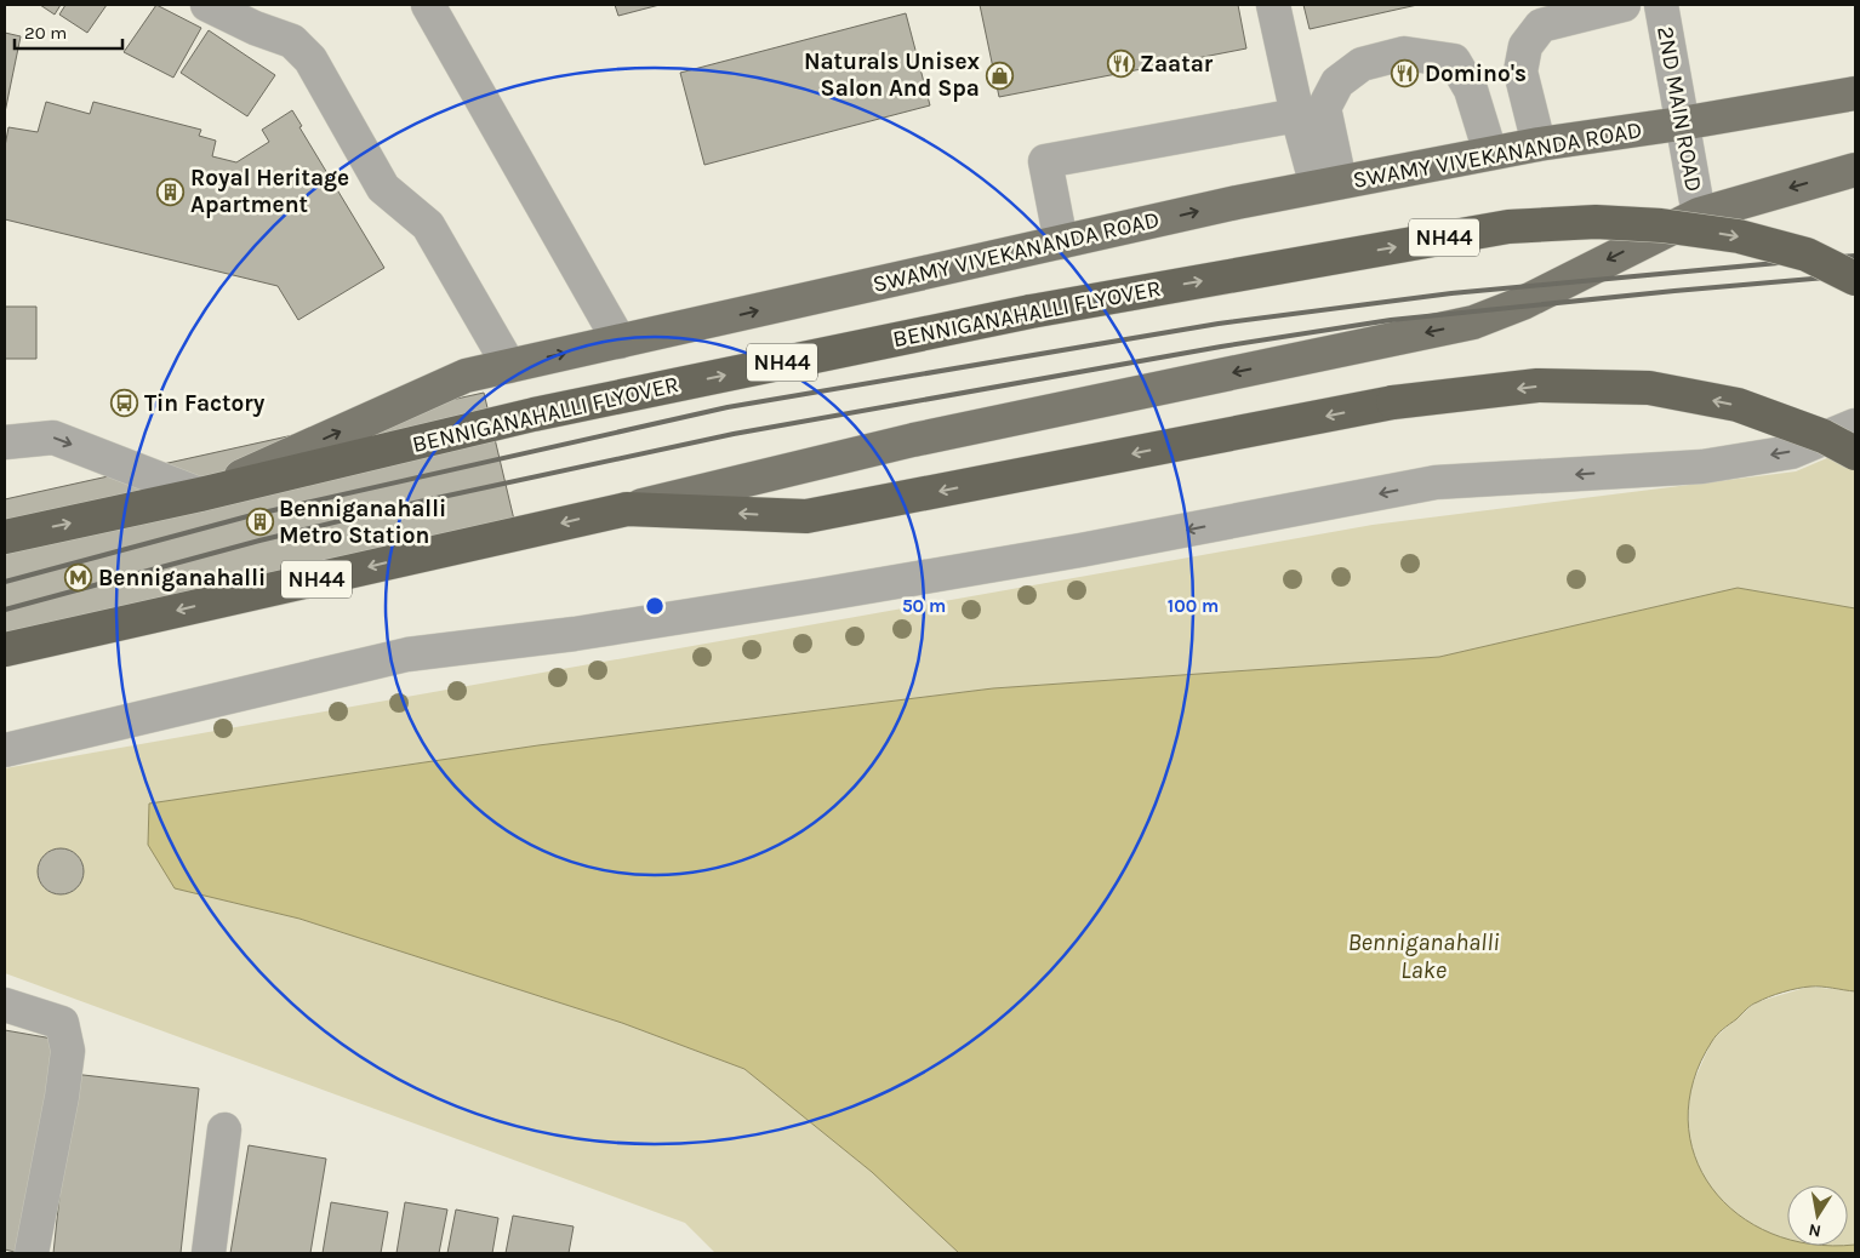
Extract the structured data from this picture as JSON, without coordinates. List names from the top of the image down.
{
  "streets": {
    "highway": ["NH44", "BENNIGANAHALLI FLYOVER"],
    "main road": ["SWAMY VIVEKANANDA ROAD"],
    "street": ["2ND MAIN ROAD"]
  },
  "crossings": [
    ["2ND MAIN ROAD", "SWAMY VIVEKANANDA ROAD"],
    ["SWAMY VIVEKANANDA ROAD", "NH44"],
    ["SWAMY VIVEKANANDA ROAD", "BENNIGANAHALLI FLYOVER"],
    ["NH44", "BENNIGANAHALLI FLYOVER"]
  ],
  "water": ["Benniganahalli Lake"],
  "places": {
    "restaurant": ["Zaatar", "Domino's"],
    "shop": ["Naturals Unisex Salon And Spa"],
    "building": ["Royal Heritage Apartment", "Benniganahalli Metro Station"],
    "bus stop": ["Tin Factory"],
    "metro station": ["Benniganahalli"]
  },
  "scale_bar": "20 m",
  "north": "bottom",
  "rings": ["50 m", "100 m"]
}
